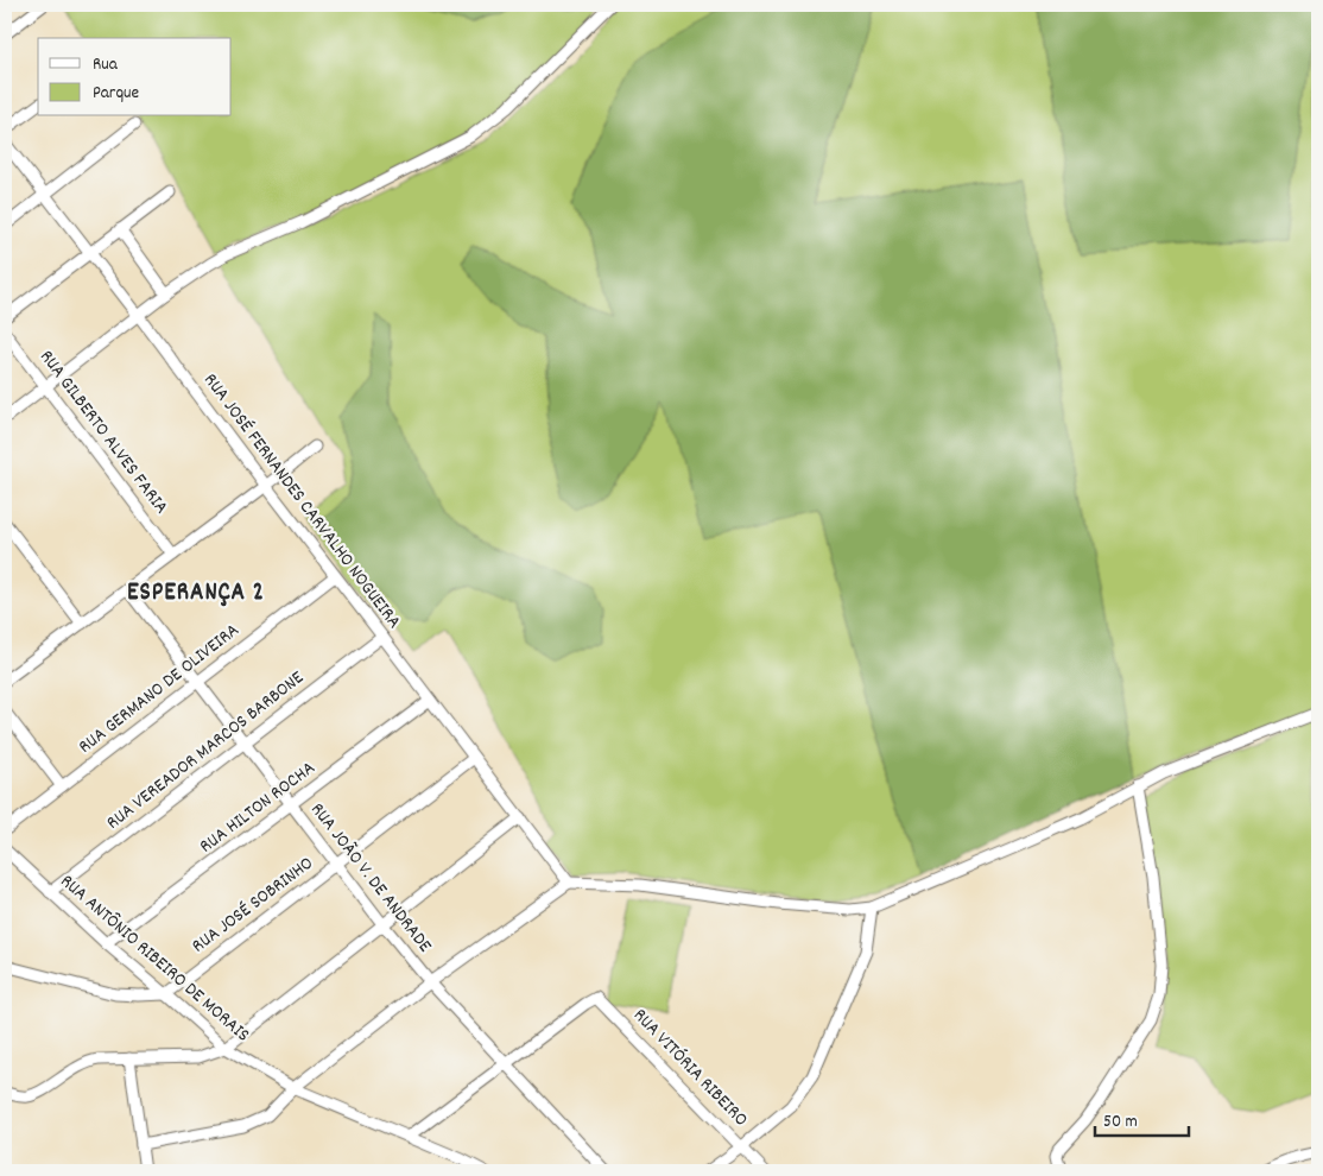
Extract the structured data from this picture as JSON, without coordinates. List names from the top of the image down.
{
  "streets": {
    "street": [
      "RUA GILBERTO ALVES FARIA",
      "RUA JOSÉ FERNANDES CARVALHO NOGUEIRA",
      "RUA GERMANO DE OLIVEIRA",
      "RUA VEREADOR MARCOS BARBONE",
      "RUA HILTON ROCHA",
      "RUA JOÃO V. DE ANDRADE",
      "RUA JOSÉ SOBRINHO",
      "RUA ANTÔNIO RIBEIRO DE MORAIS",
      "RUA VITÓRIA RIBEIRO"
    ]
  },
  "crossings": [
    ["RUA JOSÉ FERNANDES CARVALHO NOGUEIRA", "RUA GERMANO DE OLIVEIRA"],
    ["RUA JOSÉ FERNANDES CARVALHO NOGUEIRA", "RUA VEREADOR MARCOS BARBONE"],
    ["RUA JOSÉ FERNANDES CARVALHO NOGUEIRA", "RUA HILTON ROCHA"],
    ["RUA JOSÉ FERNANDES CARVALHO NOGUEIRA", "RUA JOSÉ SOBRINHO"],
    ["RUA GERMANO DE OLIVEIRA", "RUA JOÃO V. DE ANDRADE"],
    ["RUA VEREADOR MARCOS BARBONE", "RUA JOÃO V. DE ANDRADE"],
    ["RUA VEREADOR MARCOS BARBONE", "RUA ANTÔNIO RIBEIRO DE MORAIS"],
    ["RUA HILTON ROCHA", "RUA JOÃO V. DE ANDRADE"],
    ["RUA HILTON ROCHA", "RUA ANTÔNIO RIBEIRO DE MORAIS"],
    ["RUA JOÃO V. DE ANDRADE", "RUA JOSÉ SOBRINHO"],
    ["RUA JOÃO V. DE ANDRADE", "RUA VITÓRIA RIBEIRO"],
    ["RUA JOSÉ SOBRINHO", "RUA ANTÔNIO RIBEIRO DE MORAIS"]
  ],
  "districts": ["ESPERANÇA 2"],
  "legend": ["Rua", "Parque"],
  "scale_bar": "50 m"
}
